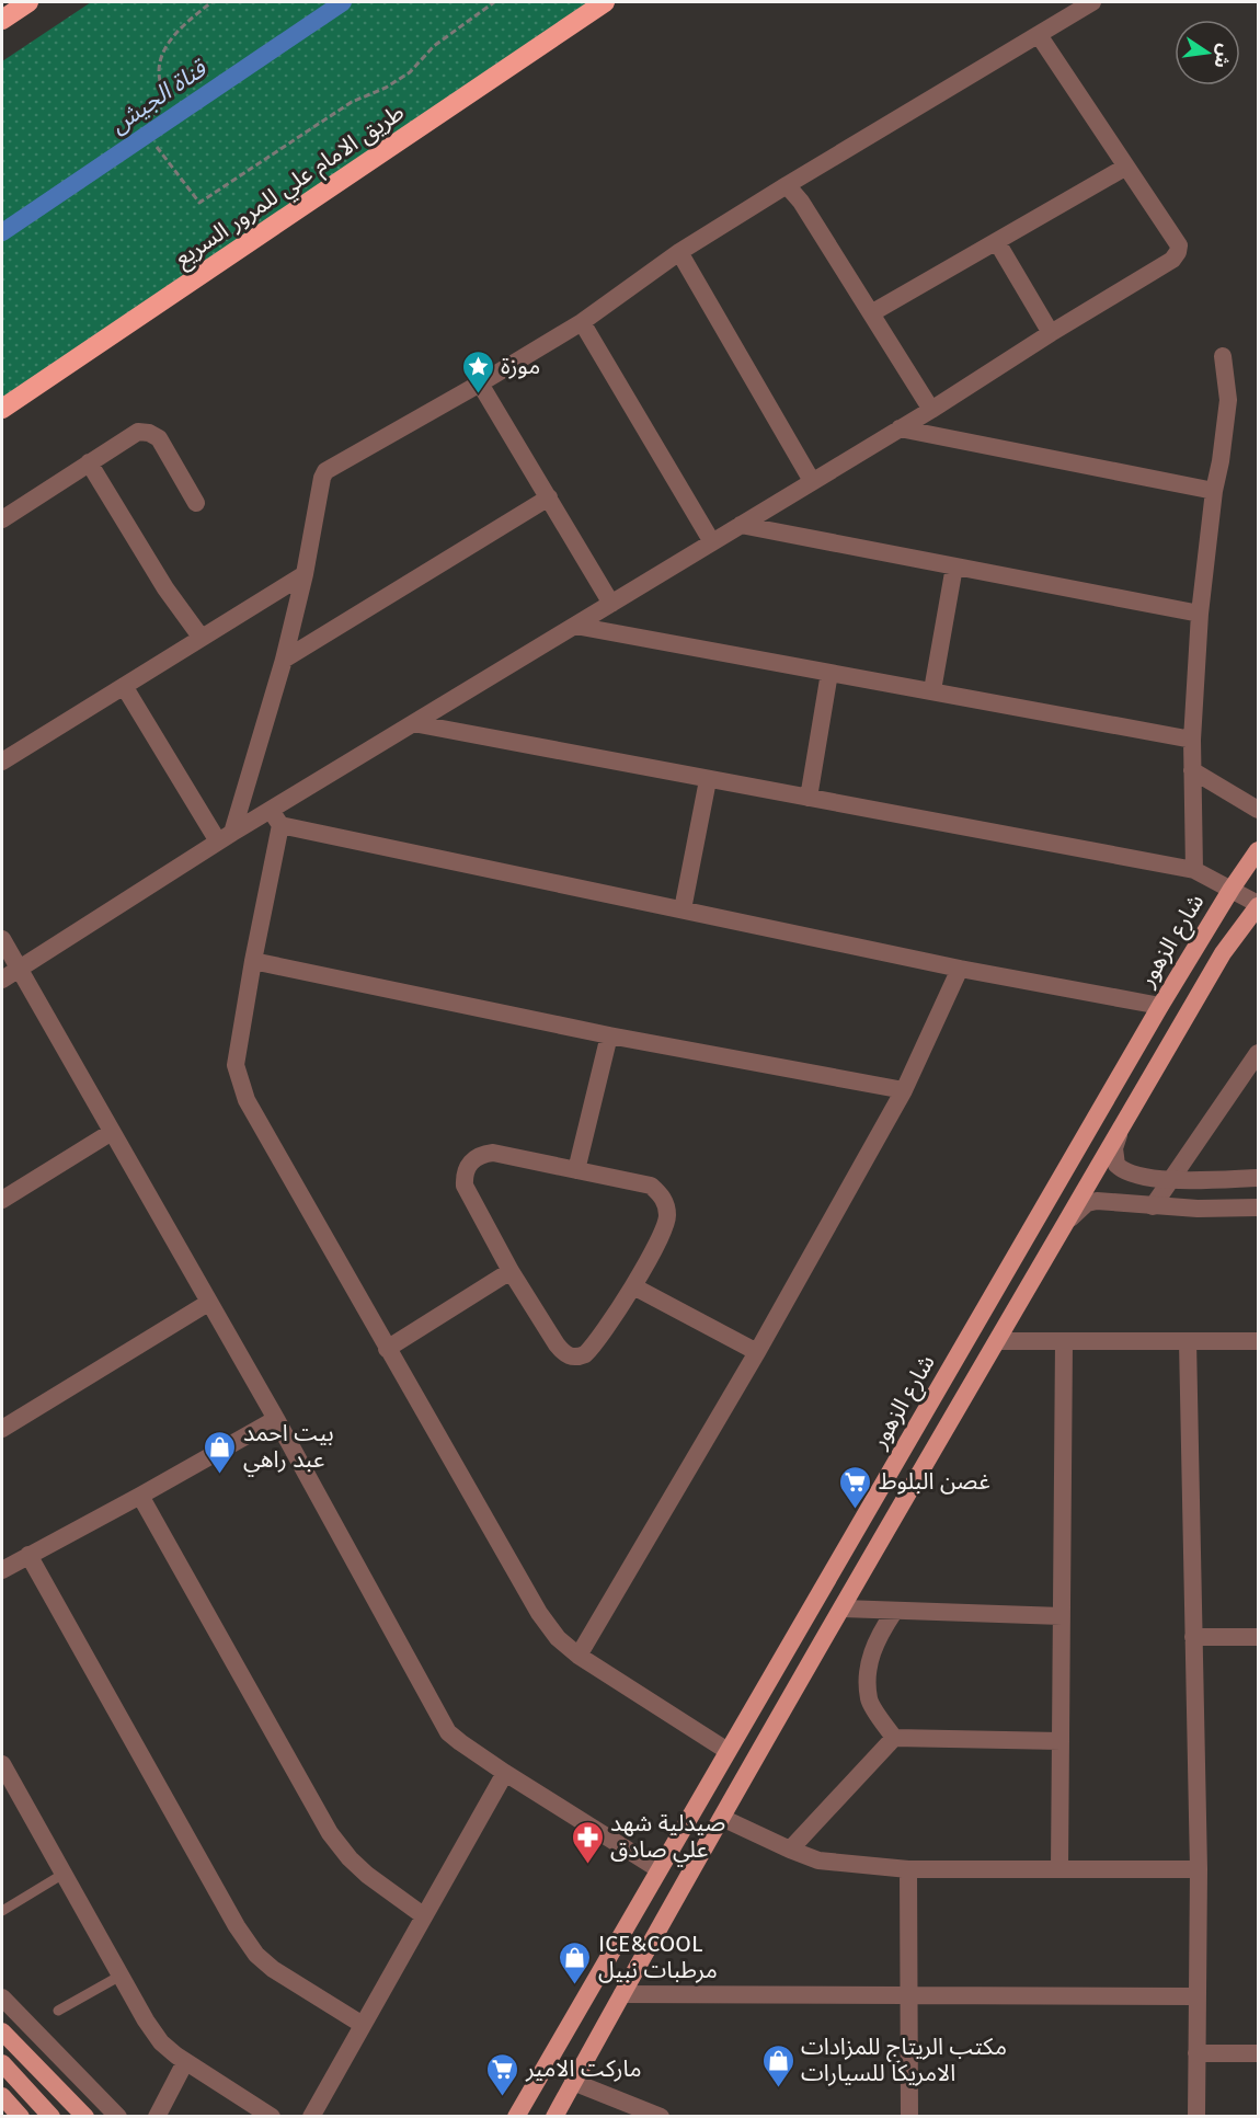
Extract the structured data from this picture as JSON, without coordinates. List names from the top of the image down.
{
  "streets": {
    "highway": ["طريق الامام علي للمرور السريع"],
    "main road": ["شارع الزهور"]
  },
  "water": ["قناة الجيش"],
  "places": {
    "place": ["موزة"],
    "shop": ["بيت احمد عبد راهي", "ICE&COOL مرطبات نبيل", "مكتب الريتاج للمزادات الامريكا للسيارات"],
    "supermarket": ["غصن البلوط", "ماركت الامير"],
    "pharmacy": ["صيدلية شهد علي صادق"]
  },
  "north": "right"
}
